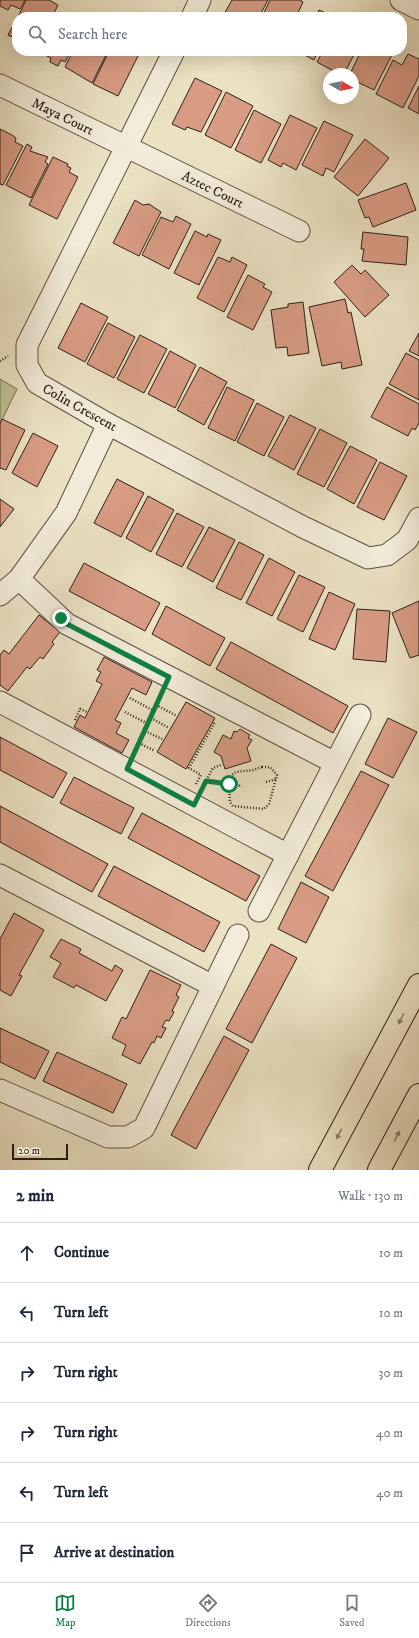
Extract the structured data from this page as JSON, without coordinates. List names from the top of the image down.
{
  "streets": {
    "street": ["Maya Court", "Aztec Court", "Colin Crescent"]
  },
  "crossings": [
    ["Maya Court", "Aztec Court"],
    ["Maya Court", "Colin Crescent"],
    ["Aztec Court", "Colin Crescent"]
  ],
  "scale_bar": "20 m",
  "north": "right",
  "page": {
    "search": "Search here",
    "scale": "20 m",
    "heading": ["2 min", "Walk · 130 m"],
    "list": [
      ["Continue", "10 m"],
      ["Turn left", "10 m"],
      ["Turn right", "30 m"],
      ["Turn right", "40 m"],
      ["Turn left", "40 m"],
      "Arrive at destination"
    ],
    "nav": ["Map", "Directions", "Saved"]
  }
}
